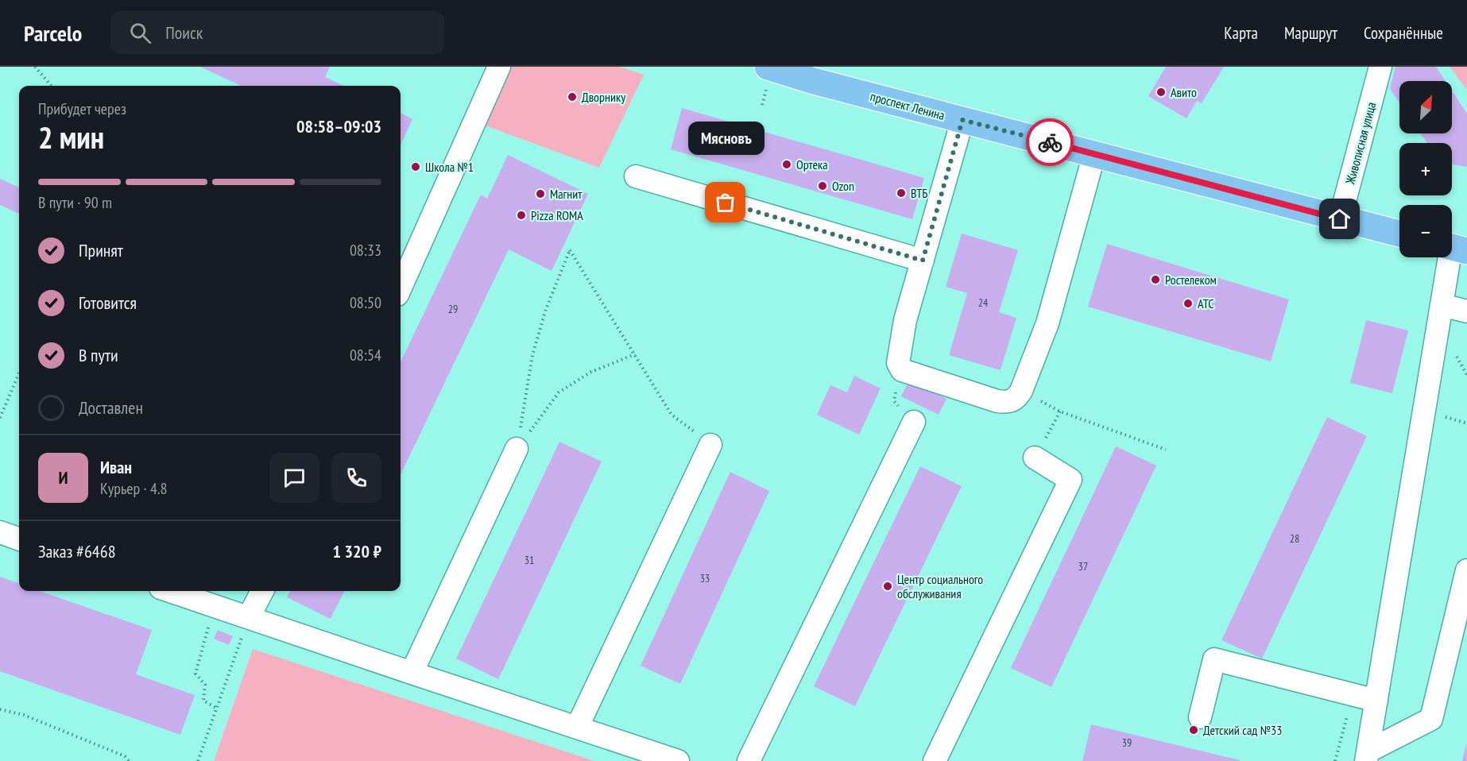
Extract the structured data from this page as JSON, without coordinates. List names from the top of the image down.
{
  "streets": {
    "main road": ["проспект Ленина"],
    "street": ["Живописная улица"]
  },
  "crossings": [
    ["проспект Ленина", "Живописная улица"]
  ],
  "places": [
    "Авито",
    "Дворнику",
    "Ортека",
    "Школа №1",
    "Ozon",
    "ВТБ",
    "Магнит",
    "Мясновъ",
    "Pizza ROMA",
    "Ростелеком",
    "АТС",
    "Центр социального обслуживания",
    "Детский сад №33"
  ],
  "house_numbers": [
    "24",
    "29",
    "28",
    "31",
    "37",
    "33",
    "39"
  ],
  "north": "top right",
  "page": {
    "header": "Parcelo",
    "search": "Поиск",
    "nav": ["Карта", "Маршрут", "Сохранённые"],
    "map_buttons": ["+", "−"],
    "heading": ["2 мин", "Прибудет через", "08:58–09:03"],
    "panel": [
      "Иван",
      "Курьер · 4.8",
      "Заказ #6468",
      "1 320 ₽"
    ],
    "bubble": "Мясновъ",
    "bar": "В пути · 90 m",
    "list": [
      ["Принят", "08:33"],
      ["Готовится", "08:50"],
      ["В пути", "08:54"],
      "Доставлен"
    ],
    "round": "И"
  }
}
